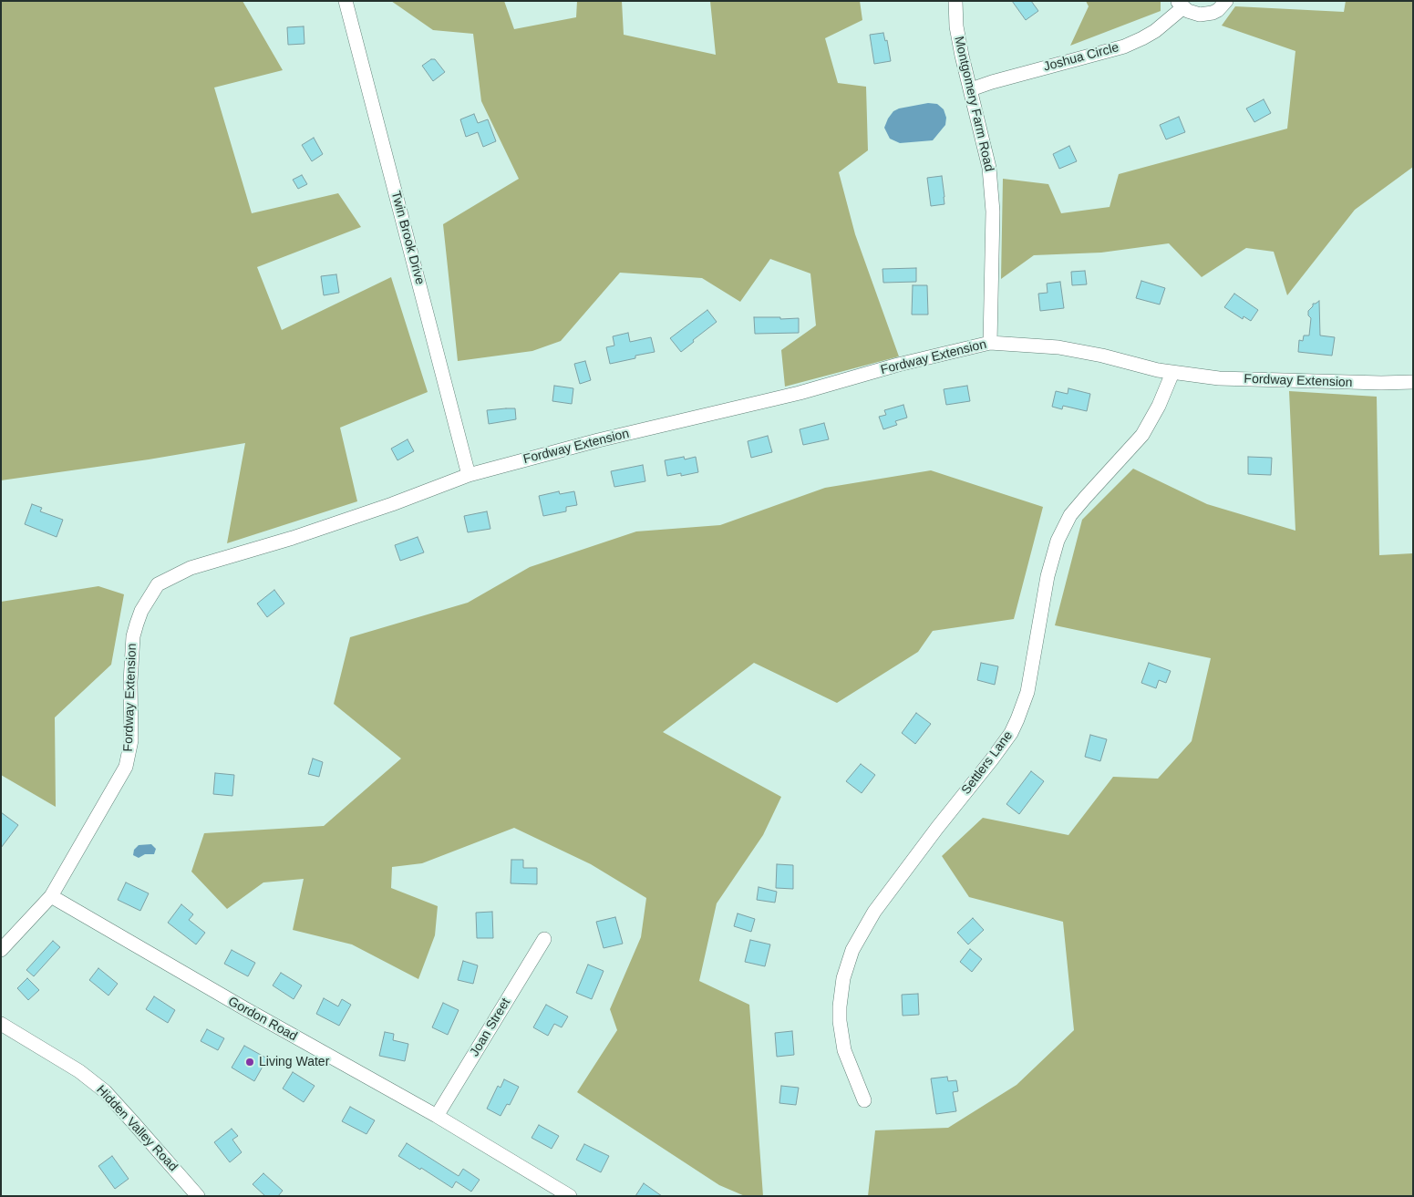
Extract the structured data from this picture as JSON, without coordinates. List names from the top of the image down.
{
  "streets": {
    "street": [
      "Joshua Circle",
      "Montgomery Farm Road",
      "Twin Brook Drive",
      "Fordway Extension",
      "Settlers Lane",
      "Gordon Road",
      "Joan Street",
      "Hidden Valley Road"
    ]
  },
  "crossings": [
    ["Joshua Circle", "Montgomery Farm Road"],
    ["Montgomery Farm Road", "Fordway Extension"],
    ["Twin Brook Drive", "Fordway Extension"],
    ["Fordway Extension", "Settlers Lane"],
    ["Fordway Extension", "Gordon Road"],
    ["Gordon Road", "Joan Street"]
  ],
  "places": ["Living Water"]
}
